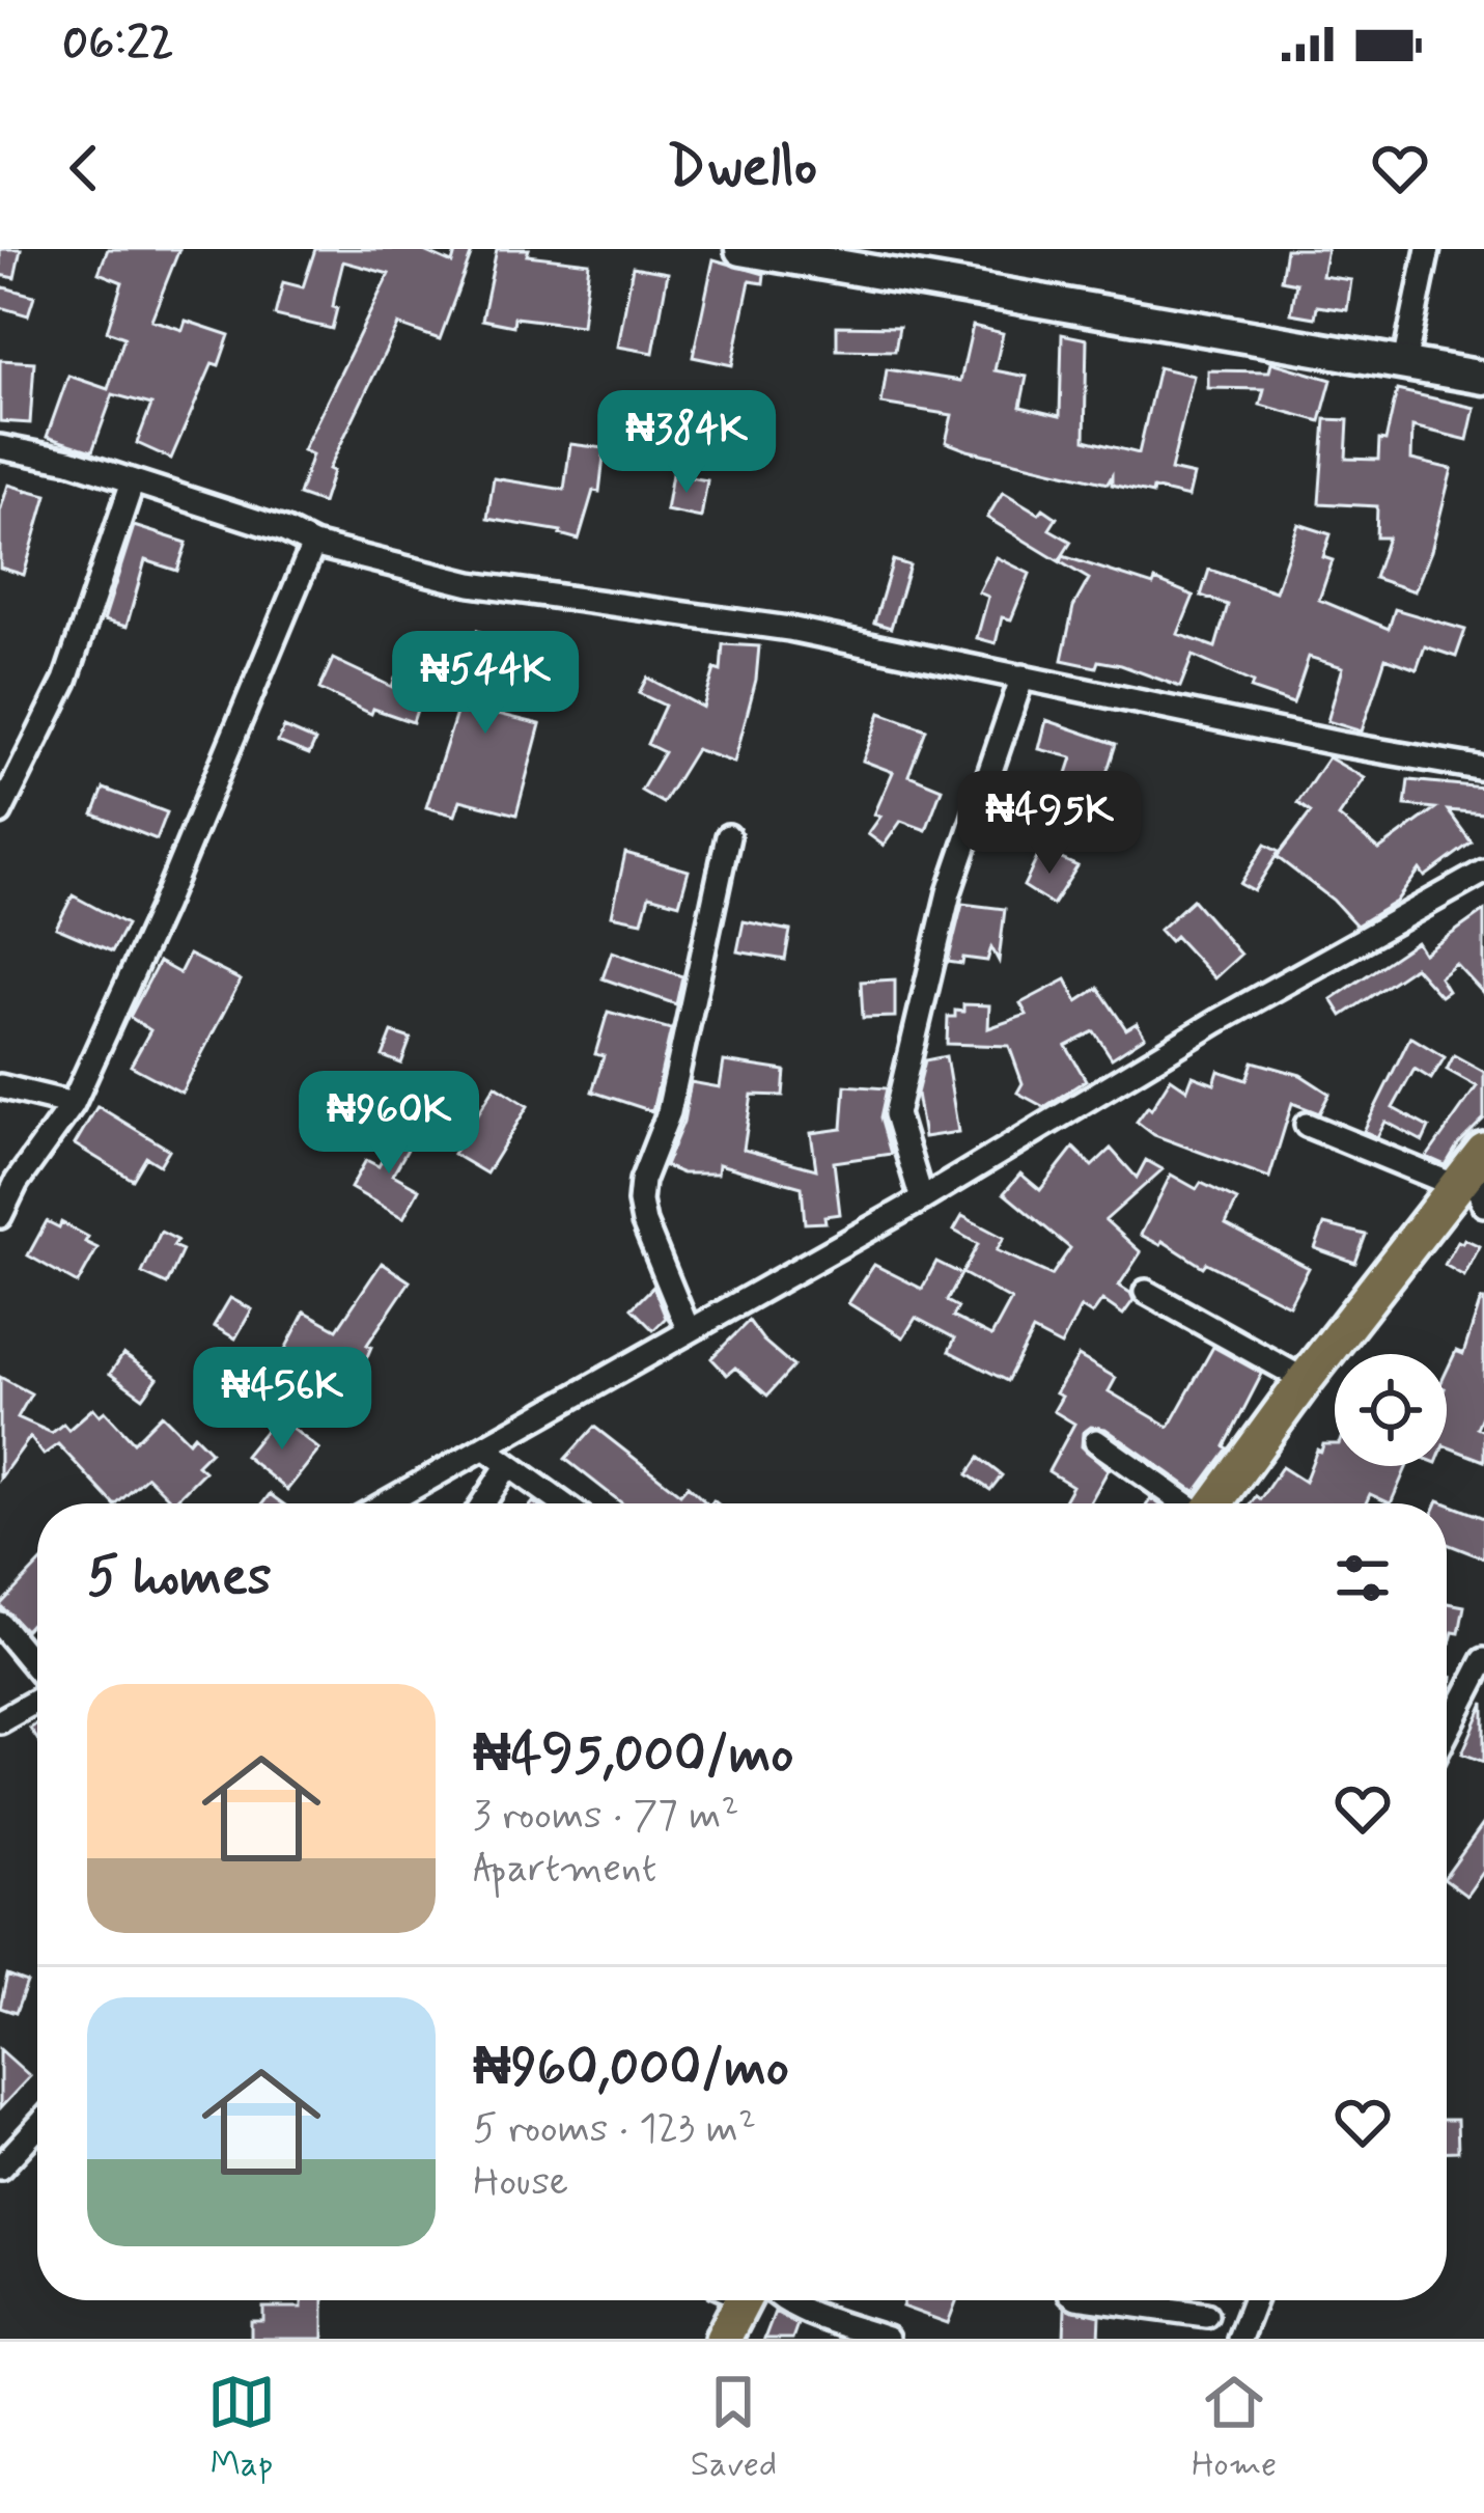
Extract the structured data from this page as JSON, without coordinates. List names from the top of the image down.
{
  "page": {
    "status": "06:22",
    "header": "Dwello",
    "price": [
      "₦384K",
      "₦544K",
      "₦495K",
      "₦960K",
      "₦456K"
    ],
    "heading": "5 homes",
    "list": [
      {
        "name": "₦495,000/mo",
        "note": "3 rooms · 77 m² · Apartment"
      },
      {
        "name": "₦960,000/mo",
        "note": "5 rooms · 123 m² · House"
      }
    ],
    "tabs": ["Map", "Saved", "Home"]
  }
}
